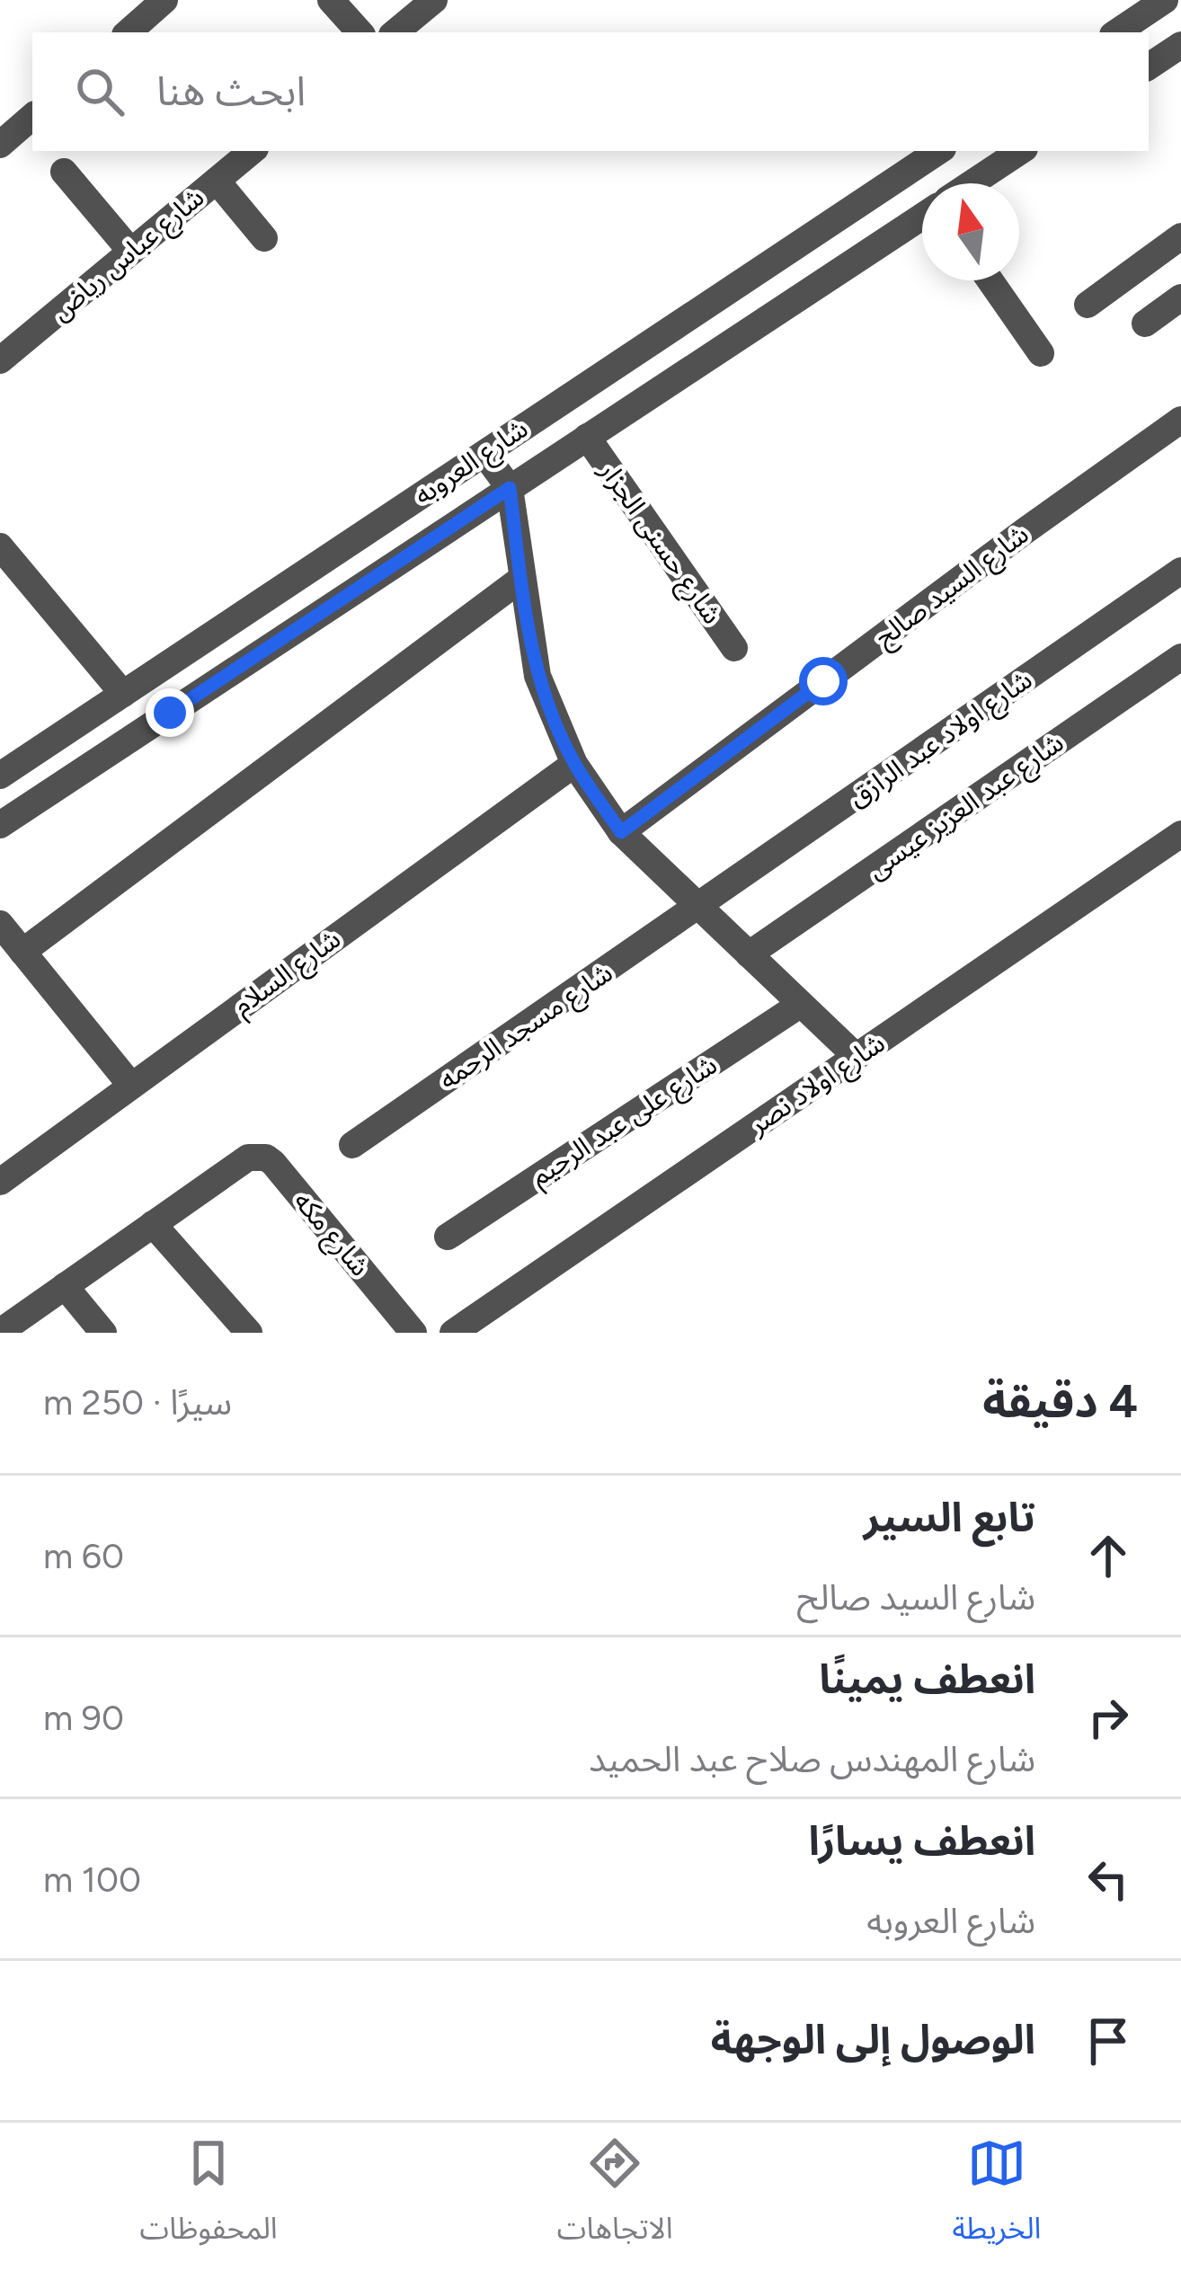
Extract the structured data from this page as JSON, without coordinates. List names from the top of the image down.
{
  "streets": {
    "street": [
      "شارع عباس رياض",
      "شارع العروبه",
      "شارع حسنى الجزار",
      "شارع السيد صالح",
      "شارع اولاد عبد الرازق",
      "شارع عبد العزيز عيسى",
      "شارع السلام",
      "شارع مسجد الرحمه",
      "شارع اولاد نصر",
      "شارع على عبد الرحيم",
      "شارع مكه"
    ]
  },
  "crossings": [
    ["شارع العروبه", "شارع حسنى الجزار"],
    ["شارع اولاد عبد الرازق", "شارع مسجد الرحمه"]
  ],
  "north": "top",
  "page": {
    "search": "ابحث هنا",
    "heading": ["4 دقيقة", "سيرًا · 250 m"],
    "list": [
      ["تابع السير", "شارع السيد صالح", "60 m"],
      ["انعطف يمينًا", "شارع المهندس صلاح عبد الحميد", "90 m"],
      ["انعطف يسارًا", "شارع العروبه", "100 m"],
      "الوصول إلى الوجهة"
    ],
    "nav": ["الخريطة", "الاتجاهات", "المحفوظات"]
  }
}
